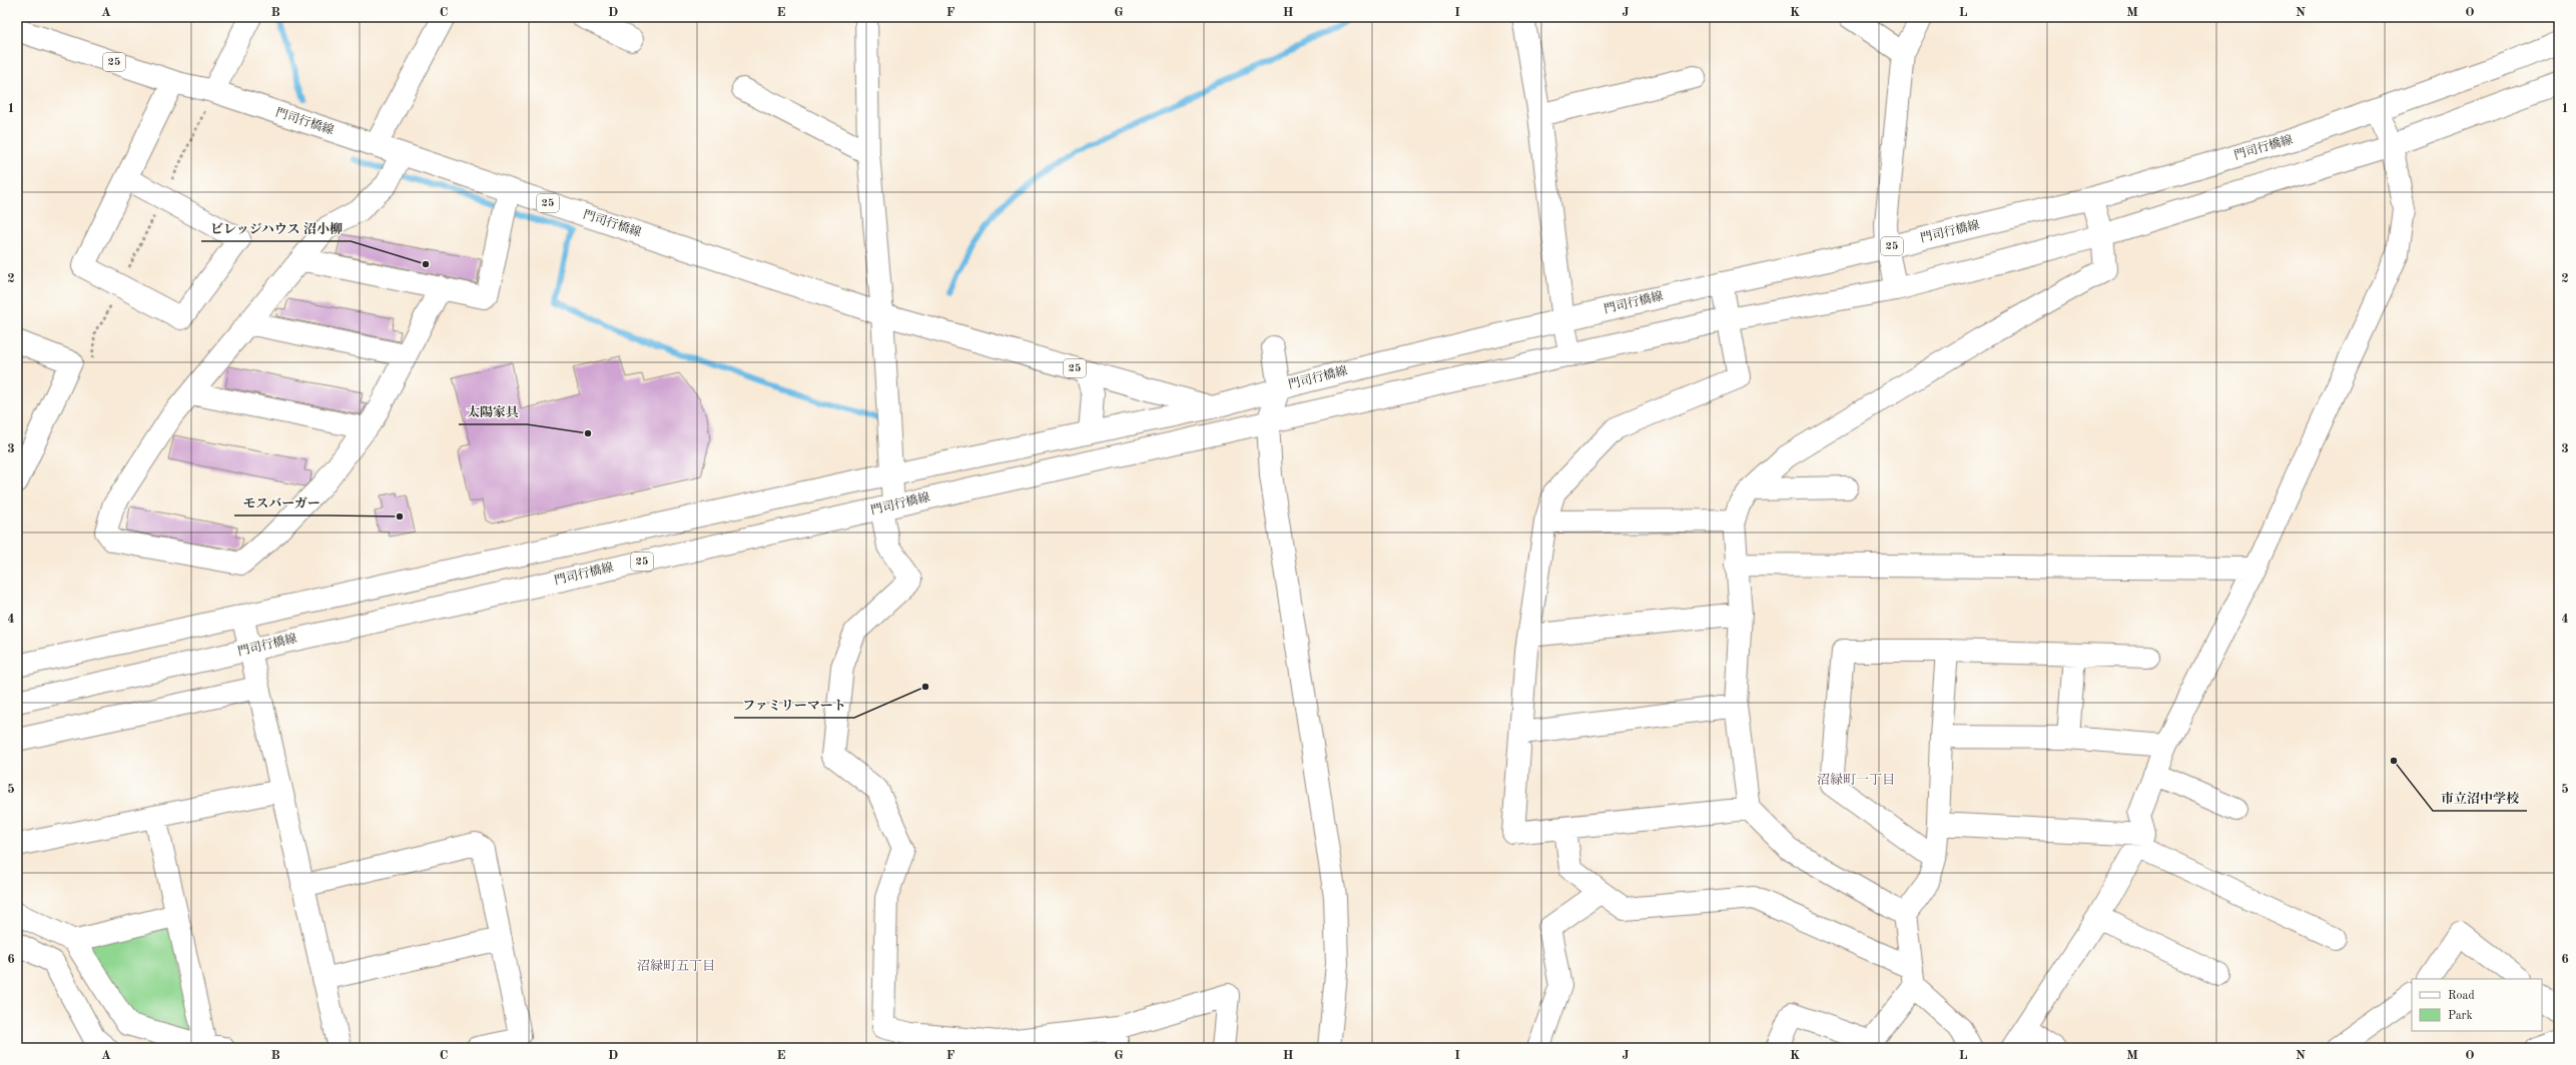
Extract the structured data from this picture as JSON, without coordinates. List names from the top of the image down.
{
  "streets": {
    "street": ["25", "門司行橋線"]
  },
  "districts": ["沼緑町一丁目", "沼緑町五丁目"],
  "places": [
    "ビレッジハウス 沼小柳",
    "太陽家具",
    "モスバーガー",
    "ファミリーマート",
    "市立沼中学校"
  ],
  "legend": ["Road", "Park"],
  "grid": {
    "columns": [
      "A",
      "B",
      "C",
      "D",
      "E",
      "F",
      "G",
      "H",
      "I",
      "J",
      "K",
      "L",
      "M",
      "N",
      "O"
    ],
    "rows": [
      "1",
      "2",
      "3",
      "4",
      "5",
      "6"
    ]
  }
}
